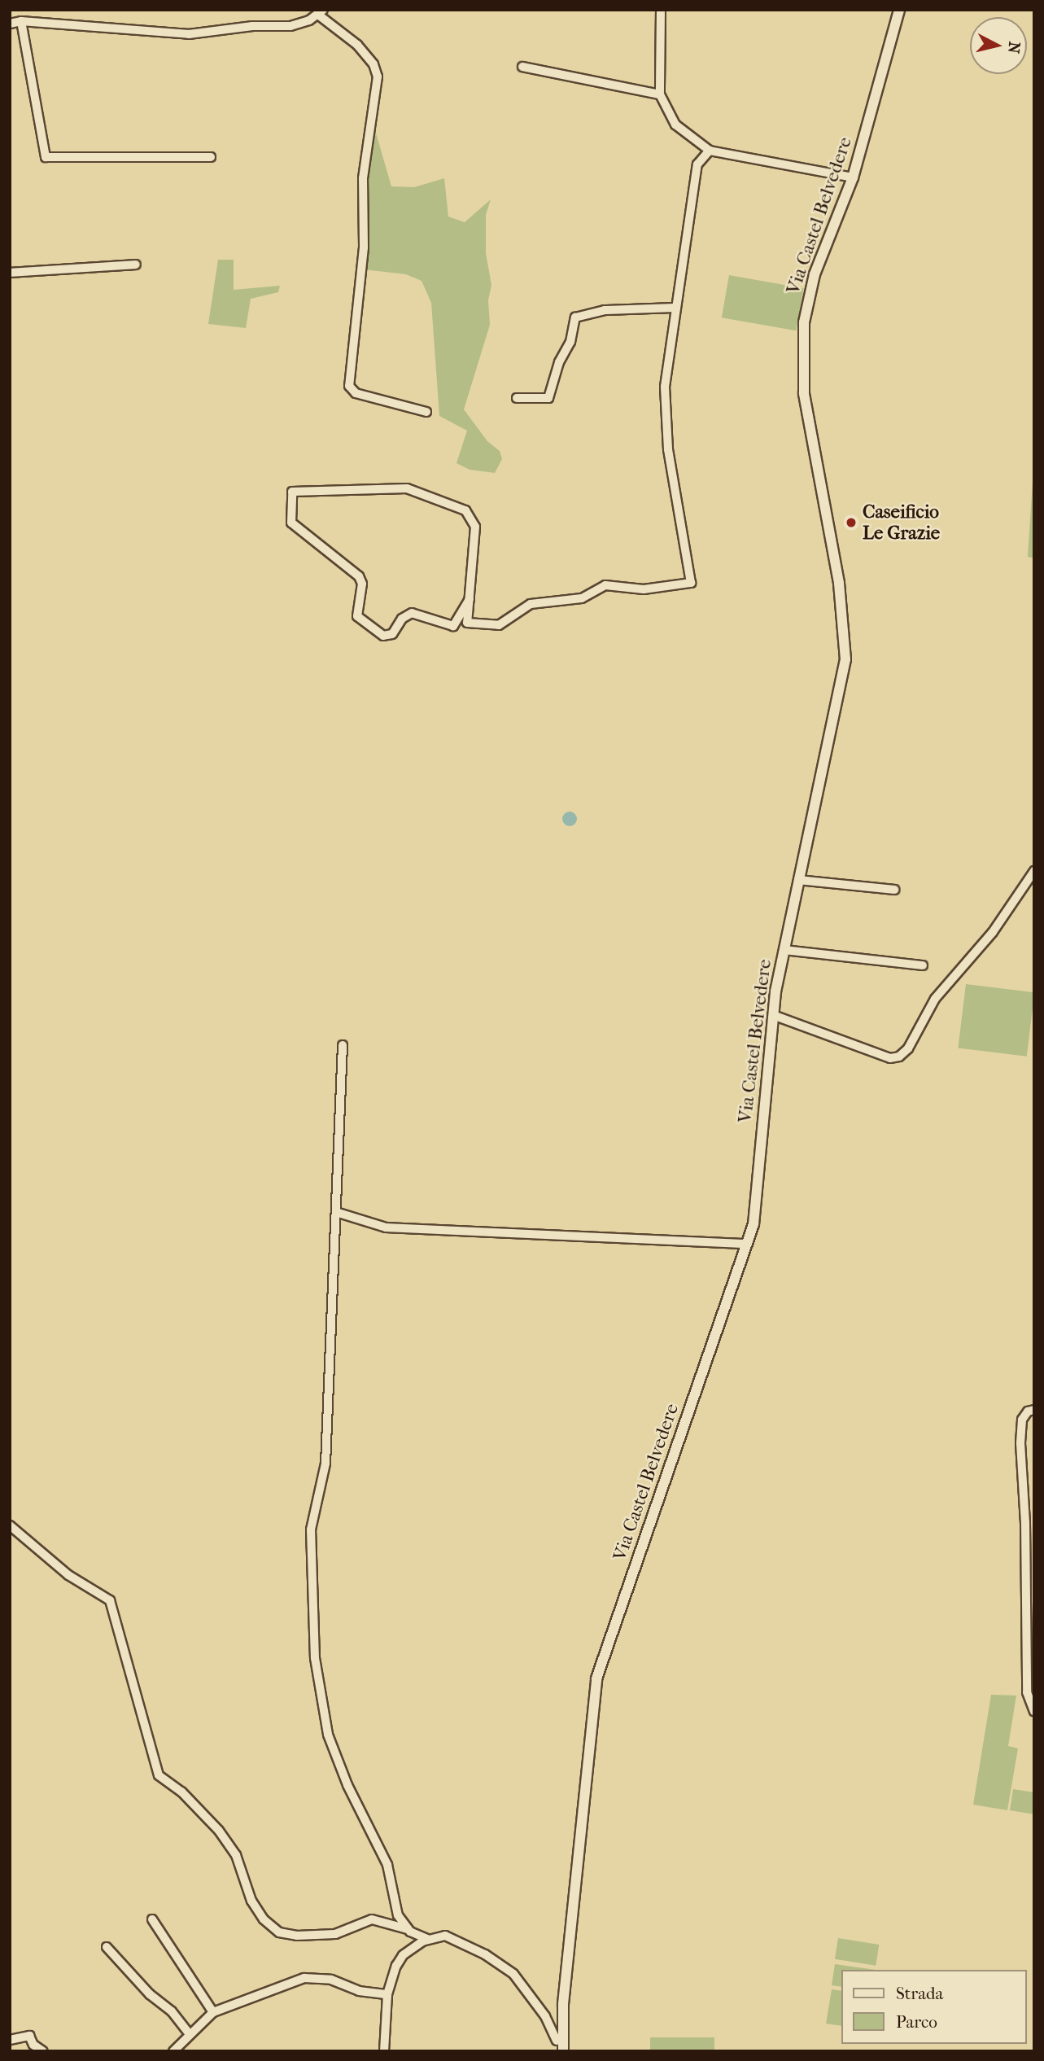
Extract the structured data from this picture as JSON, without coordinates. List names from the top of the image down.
{
  "streets": {
    "street": ["Via Castel Belvedere"]
  },
  "places": ["Caseificio Le Grazie"],
  "legend": ["Strada", "Parco"],
  "north": "right"
}
